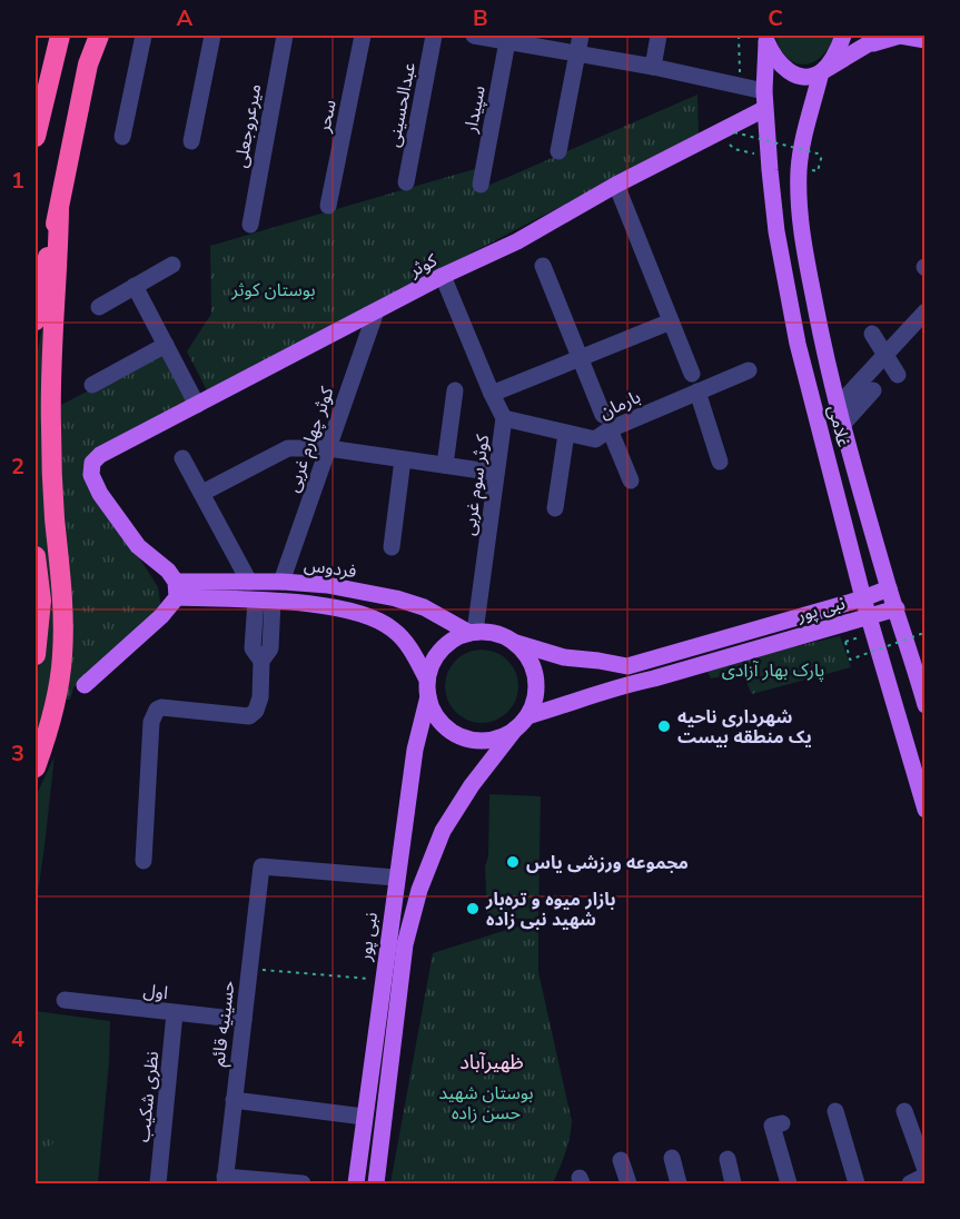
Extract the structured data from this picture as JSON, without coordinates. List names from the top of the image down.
{
  "streets": {
    "main road": [
      "کوثر",
      "غلامی",
      "فردوس",
      "نبی پور"
    ],
    "street": [
      "عبدالحسینی",
      "سپیدار",
      "سحر",
      "میرعروجعلی",
      "بارمان",
      "کوثر چهارم غربی",
      "کوثر سوم غربی",
      "اول",
      "حسینیه قائم",
      "نظری شکیب"
    ]
  },
  "crossings": [
    ["کوثر", "غلامی"],
    ["کوثر", "کوثر چهارم غربی"],
    ["کوثر", "کوثر سوم غربی"],
    ["کوثر", "فردوس"],
    ["بارمان", "کوثر سوم غربی"],
    ["غلامی", "نبی پور"],
    ["کوثر چهارم غربی", "فردوس"],
    ["کوثر سوم غربی", "فردوس"],
    ["کوثر سوم غربی", "نبی پور"],
    ["فردوس", "نبی پور"],
    ["نبی پور", "حسینیه قائم"],
    ["اول", "حسینیه قائم"],
    ["اول", "نظری شکیب"]
  ],
  "districts": ["ظهیرآباد"],
  "parks": ["بوستان کوثر", "پارک بهار آزادی", "بوستان شهید حسن زاده"],
  "places": ["شهرداری ناحیه یک منطقه بیست", "مجموعه ورزشی یاس", "بازار میوه و تره‌بار شهید نبی زاده"],
  "grid": {
    "columns": ["A", "B", "C"],
    "rows": [
      "1",
      "2",
      "3",
      "4"
    ]
  }
}
